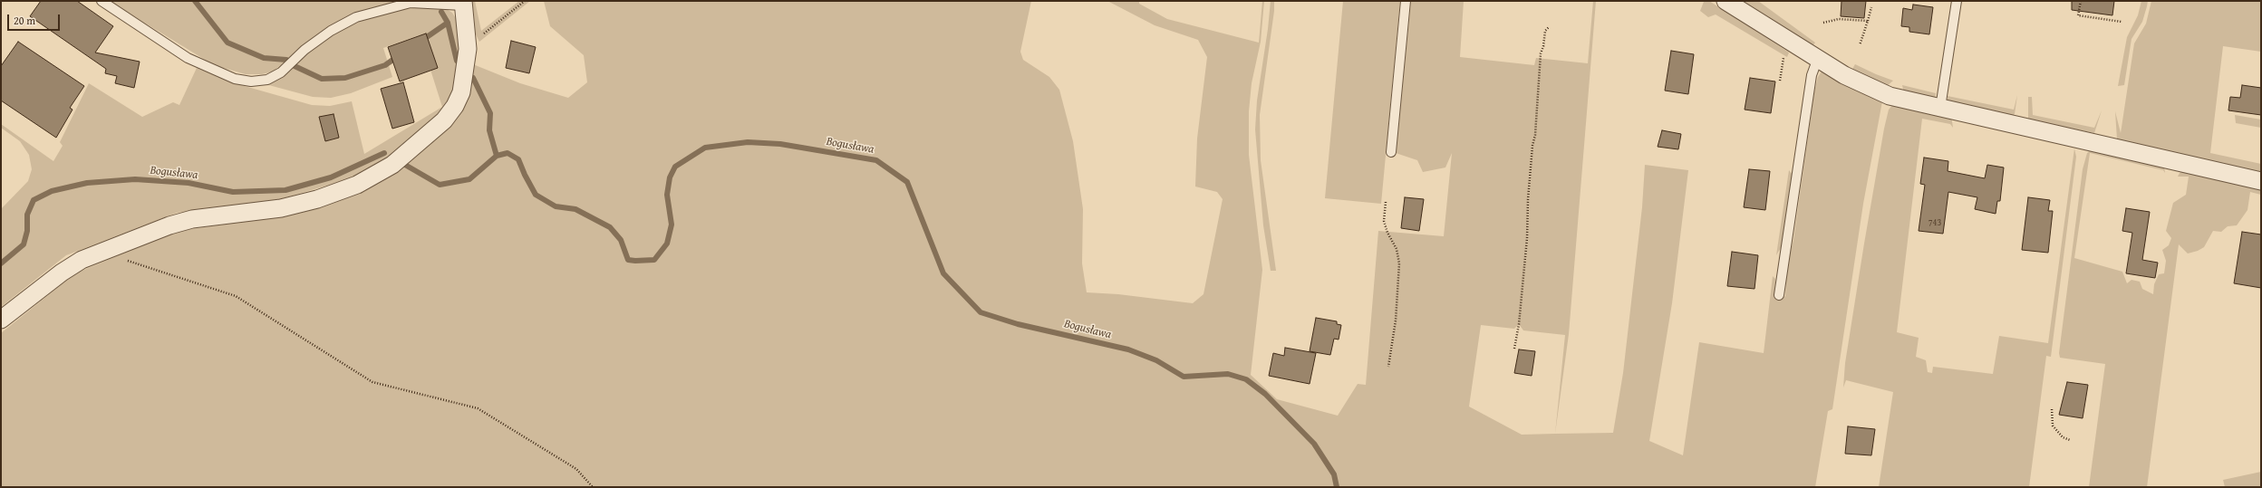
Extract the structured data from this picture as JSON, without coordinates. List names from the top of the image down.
{
  "water": ["Bogusława"],
  "house_numbers": ["743"],
  "scale_bar": "20 m"
}
